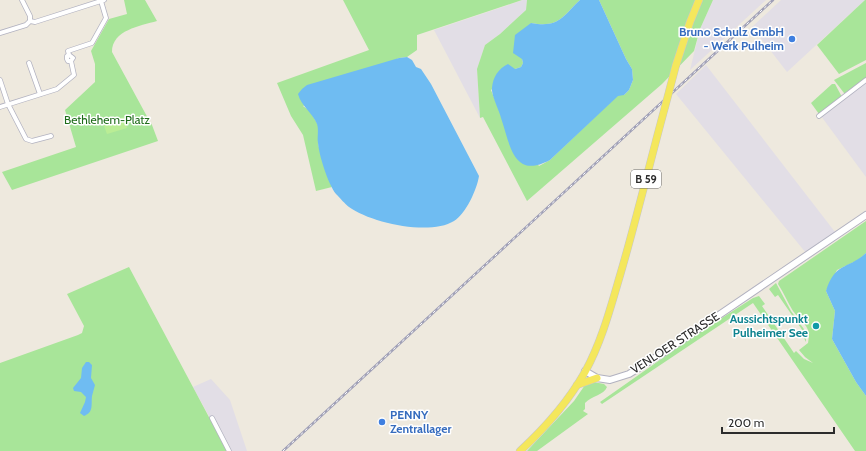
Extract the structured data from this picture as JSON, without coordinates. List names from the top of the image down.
{
  "streets": {
    "main road": ["B 59", "VENLOER STRASSE"]
  },
  "crossings": [
    ["B 59", "VENLOER STRASSE"]
  ],
  "parks": ["Bethlehem-Platz"],
  "places": ["Bruno Schulz GmbH - Werk Pulheim", "Aussichtspunkt Pulheimer See", "PENNY Zentrallager"],
  "scale_bar": "200 m"
}
